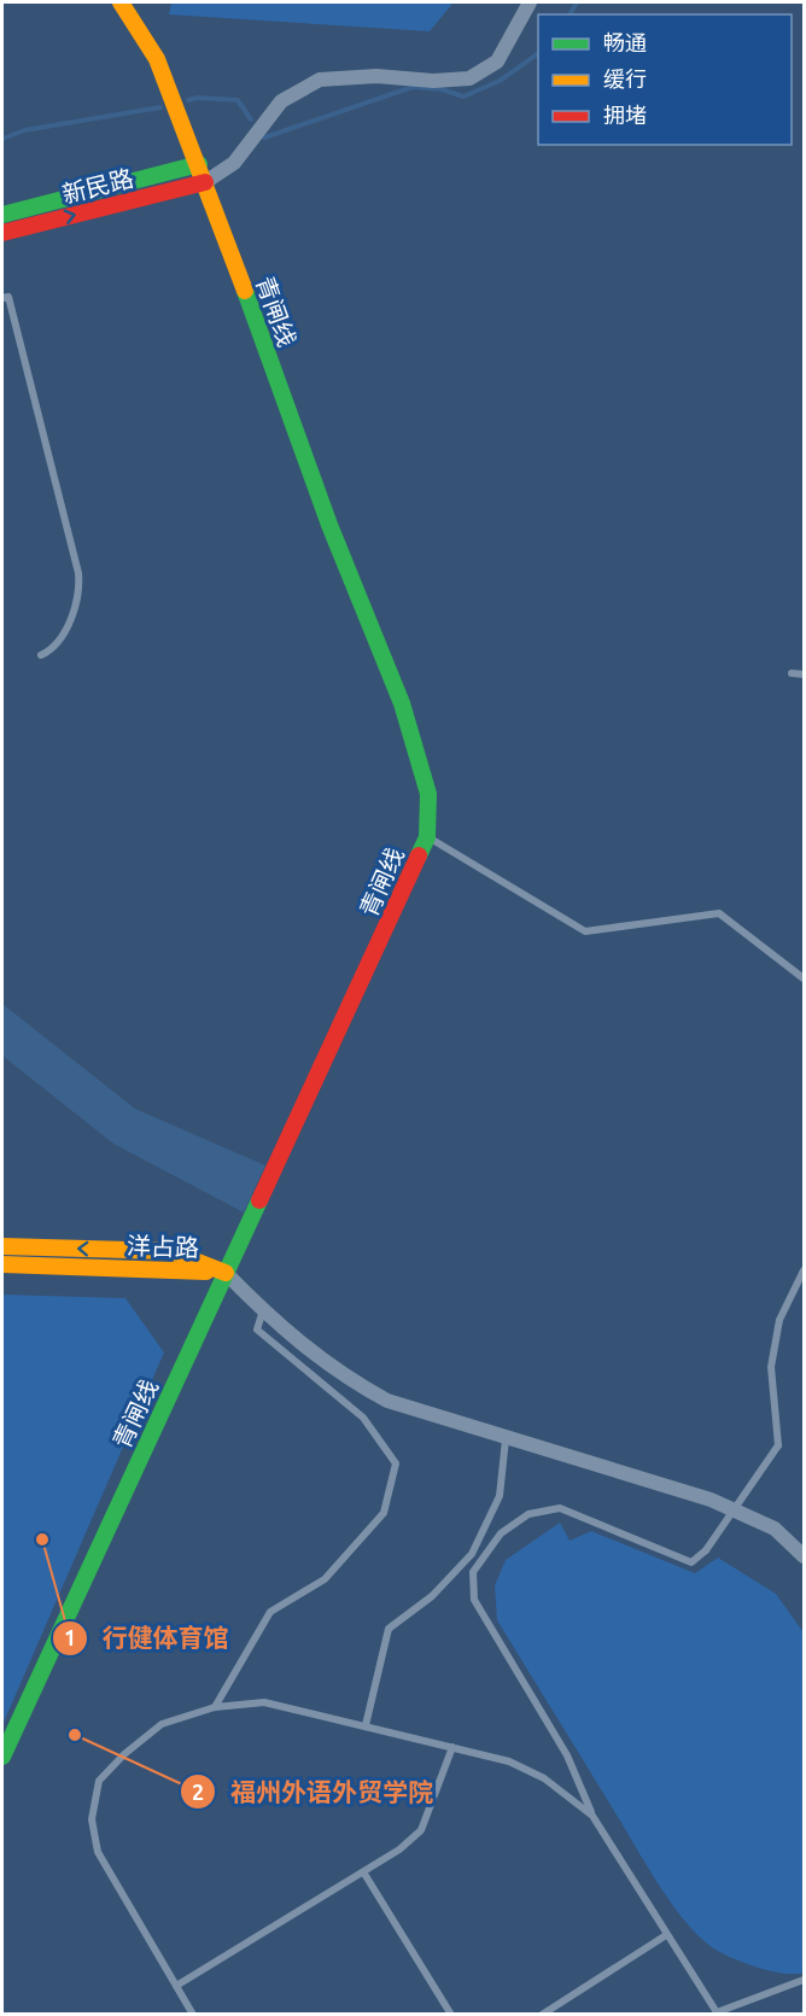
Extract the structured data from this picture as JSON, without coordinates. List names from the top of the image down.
{
  "streets": {
    "main road": ["新民路", "青闸线", "洋占路"]
  },
  "crossings": [
    ["新民路", "青闸线"],
    ["青闸线", "洋占路"]
  ],
  "places": ["行健体育馆", "福州外语外贸学院"],
  "legend": ["畅通", "缓行", "拥堵"]
}
